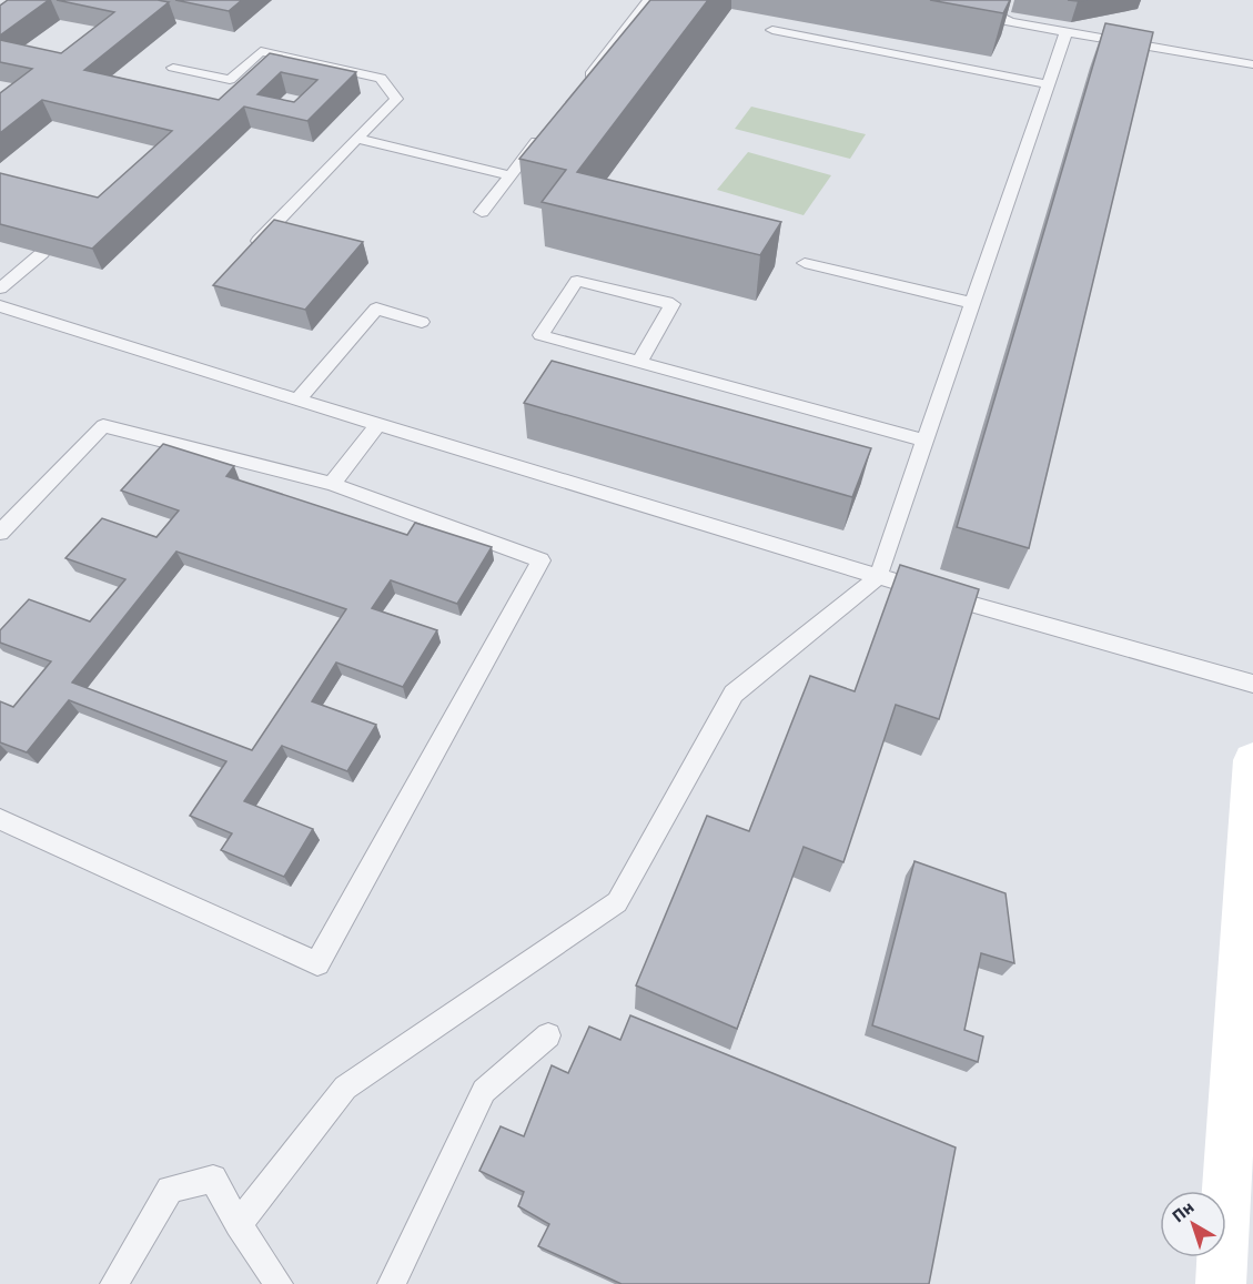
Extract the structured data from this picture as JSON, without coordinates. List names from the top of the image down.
{
  "north": "top left"
}
